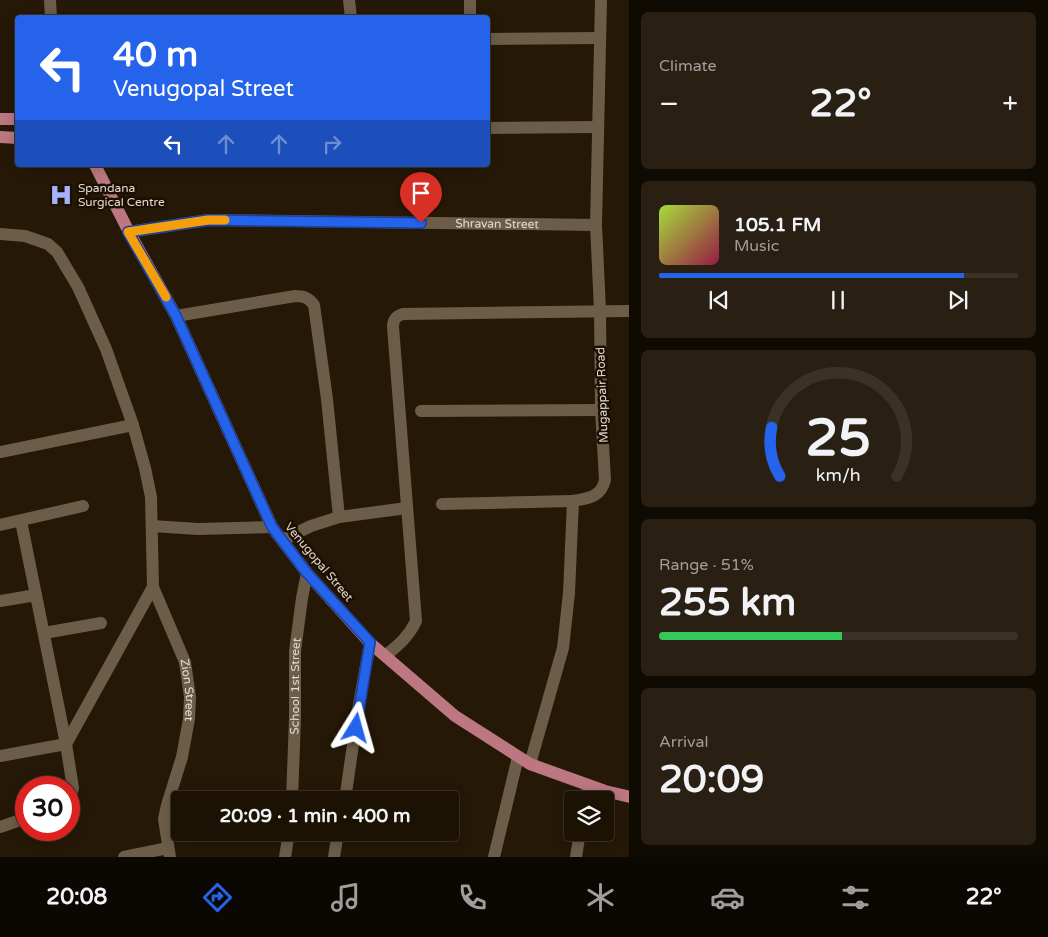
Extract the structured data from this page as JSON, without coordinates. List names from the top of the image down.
{
  "streets": {
    "main road": ["Venugopal Street"],
    "street": [
      "Shravan Street",
      "Mugappair Road",
      "School 1st Street",
      "Zion Street"
    ]
  },
  "crossings": [
    ["Shravan Street", "Mugappair Road"],
    ["Shravan Street", "Venugopal Street"],
    ["Venugopal Street", "School 1st Street"]
  ],
  "places": {
    "hospital": ["Spandana Surgical Centre"]
  },
  "page": {
    "tile": [
      "Climate",
      ["Range · 51%", "255 km"],
      ["Arrival", "20:09"]
    ],
    "turn": ["40 m", "Venugopal Street"],
    "heat": ["−", "22°", "+"],
    "song": ["105.1 FM", "Music"],
    "limit": "30",
    "trip": "20:09 · 1 min · 400 m",
    "tabs": ["20:08", "22°"],
    "gauge": ["25", "km/h"]
  }
}
